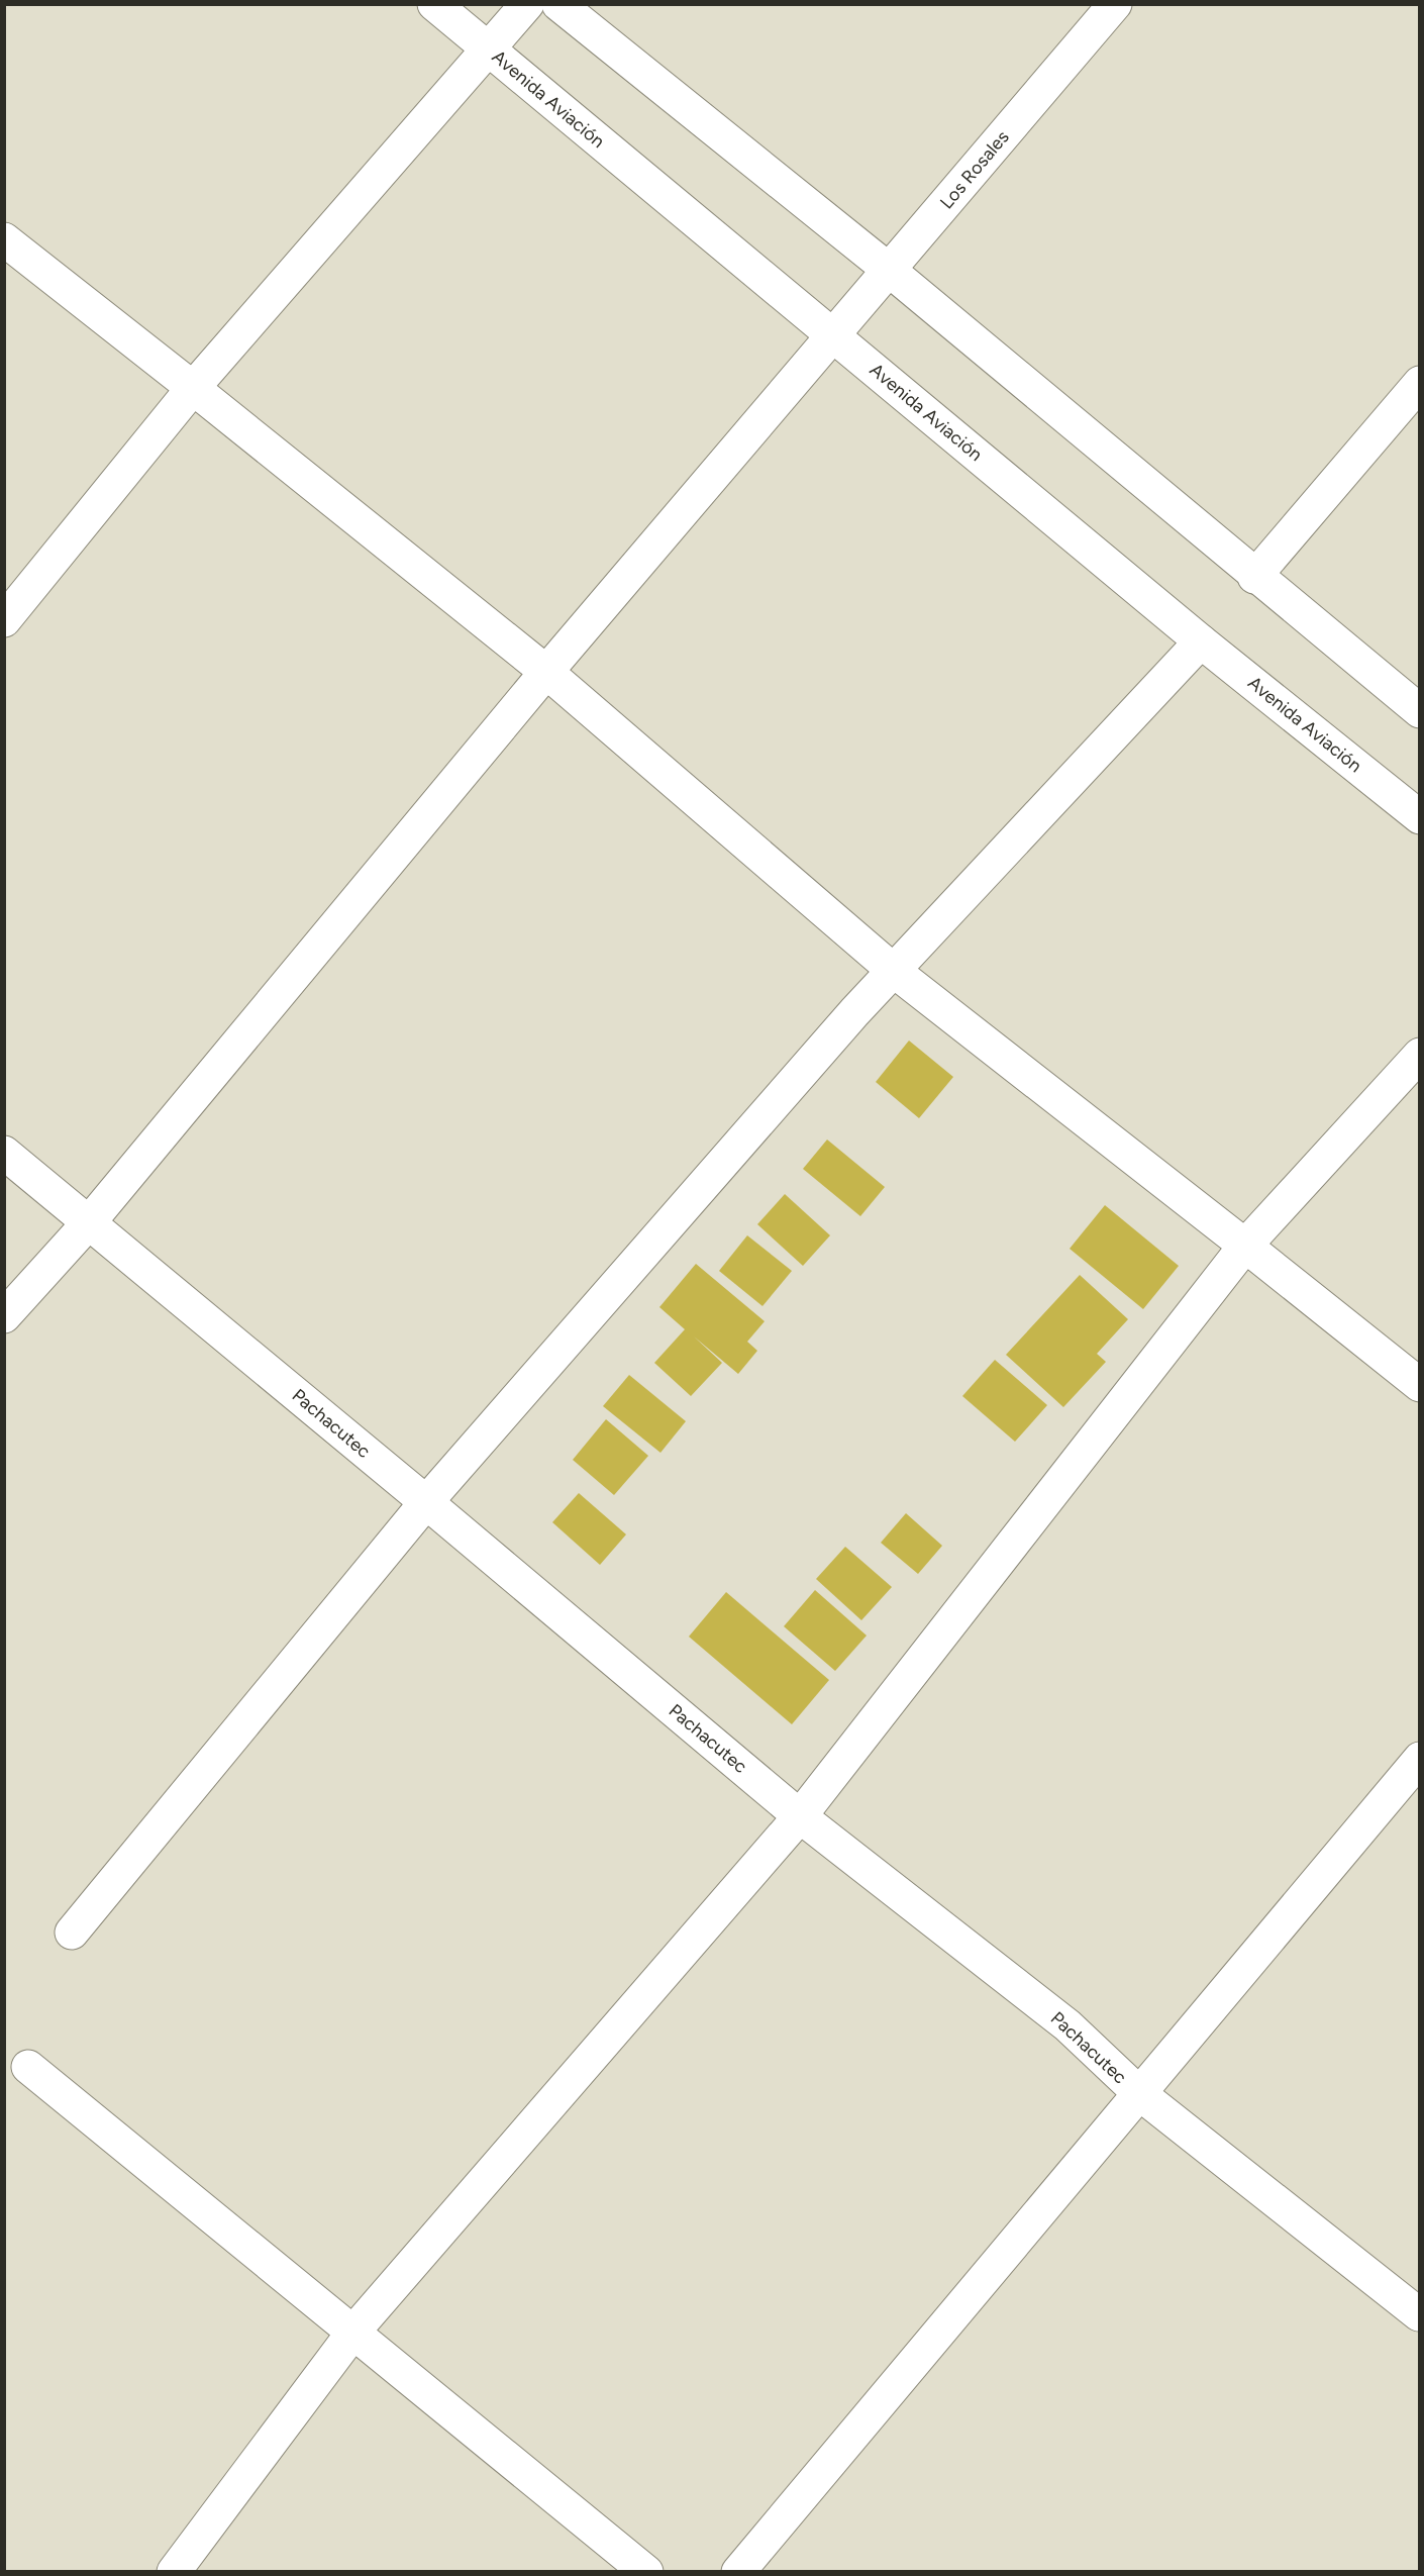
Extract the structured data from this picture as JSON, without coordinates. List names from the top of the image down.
{
  "streets": {
    "street": ["Avenida Aviación", "Los Rosales", "Pachacutec"]
  },
  "crossings": [
    ["Avenida Aviación", "Los Rosales"],
    ["Los Rosales", "Pachacutec"]
  ]
}
